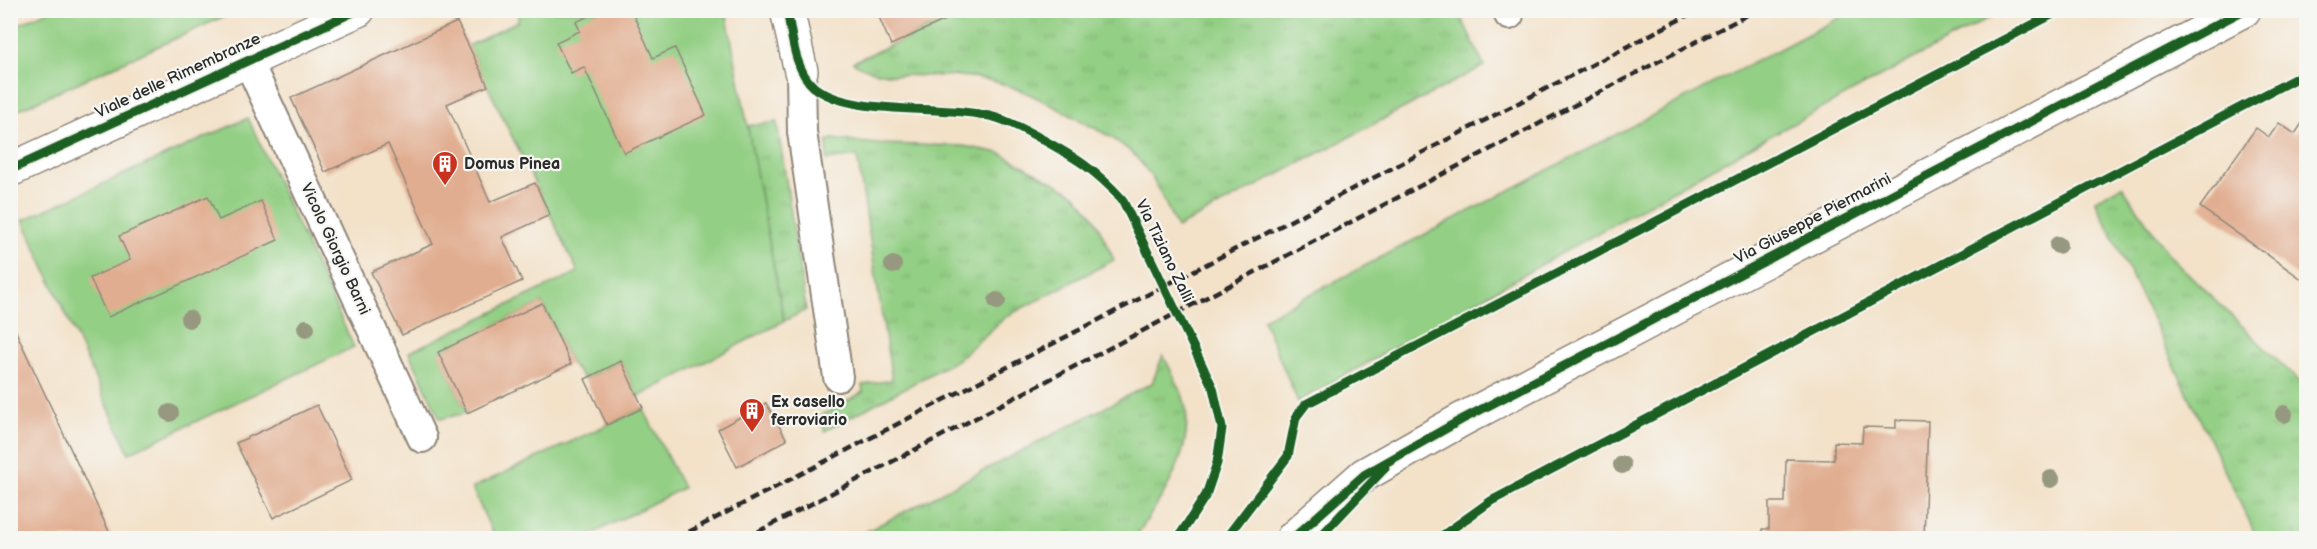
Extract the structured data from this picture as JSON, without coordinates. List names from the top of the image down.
{
  "streets": {
    "street": ["Viale delle Rimembranze", "Via Giuseppe Piermarini"],
    "lane": ["Vicolo Giorgio Barni"],
    "cycle path": ["Via Tiziano Zalli"]
  },
  "crossings": [
    ["Viale delle Rimembranze", "Vicolo Giorgio Barni"]
  ],
  "places": {
    "building": ["Domus Pinea", "Ex casello ferroviario"]
  }
}
